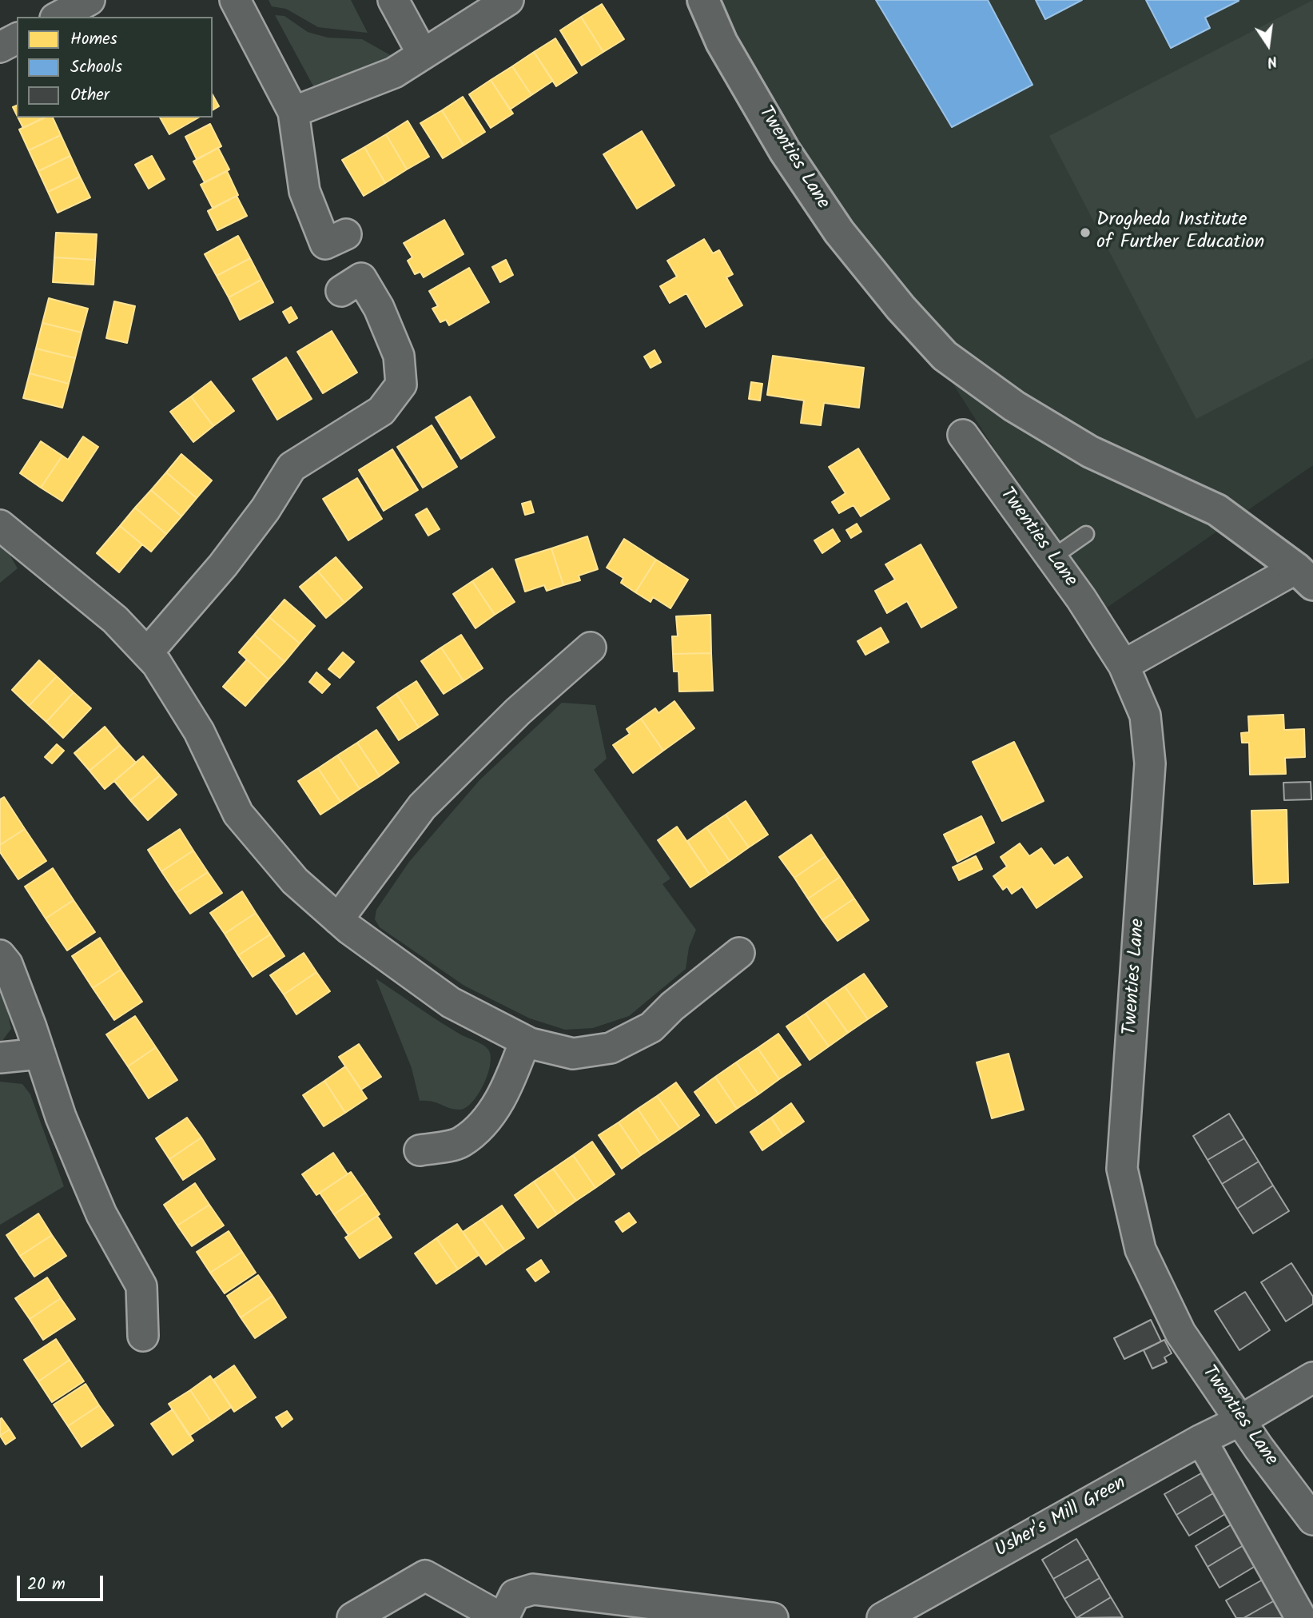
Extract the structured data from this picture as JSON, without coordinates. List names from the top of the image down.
{
  "streets": {
    "street": ["Twenties Lane", "Usher's Mill Green"]
  },
  "crossings": [
    ["Twenties Lane", "Usher's Mill Green"]
  ],
  "places": ["Drogheda Institute of Further Education"],
  "legend": ["Homes", "Schools", "Other"],
  "scale_bar": "20 m",
  "north": "bottom"
}
